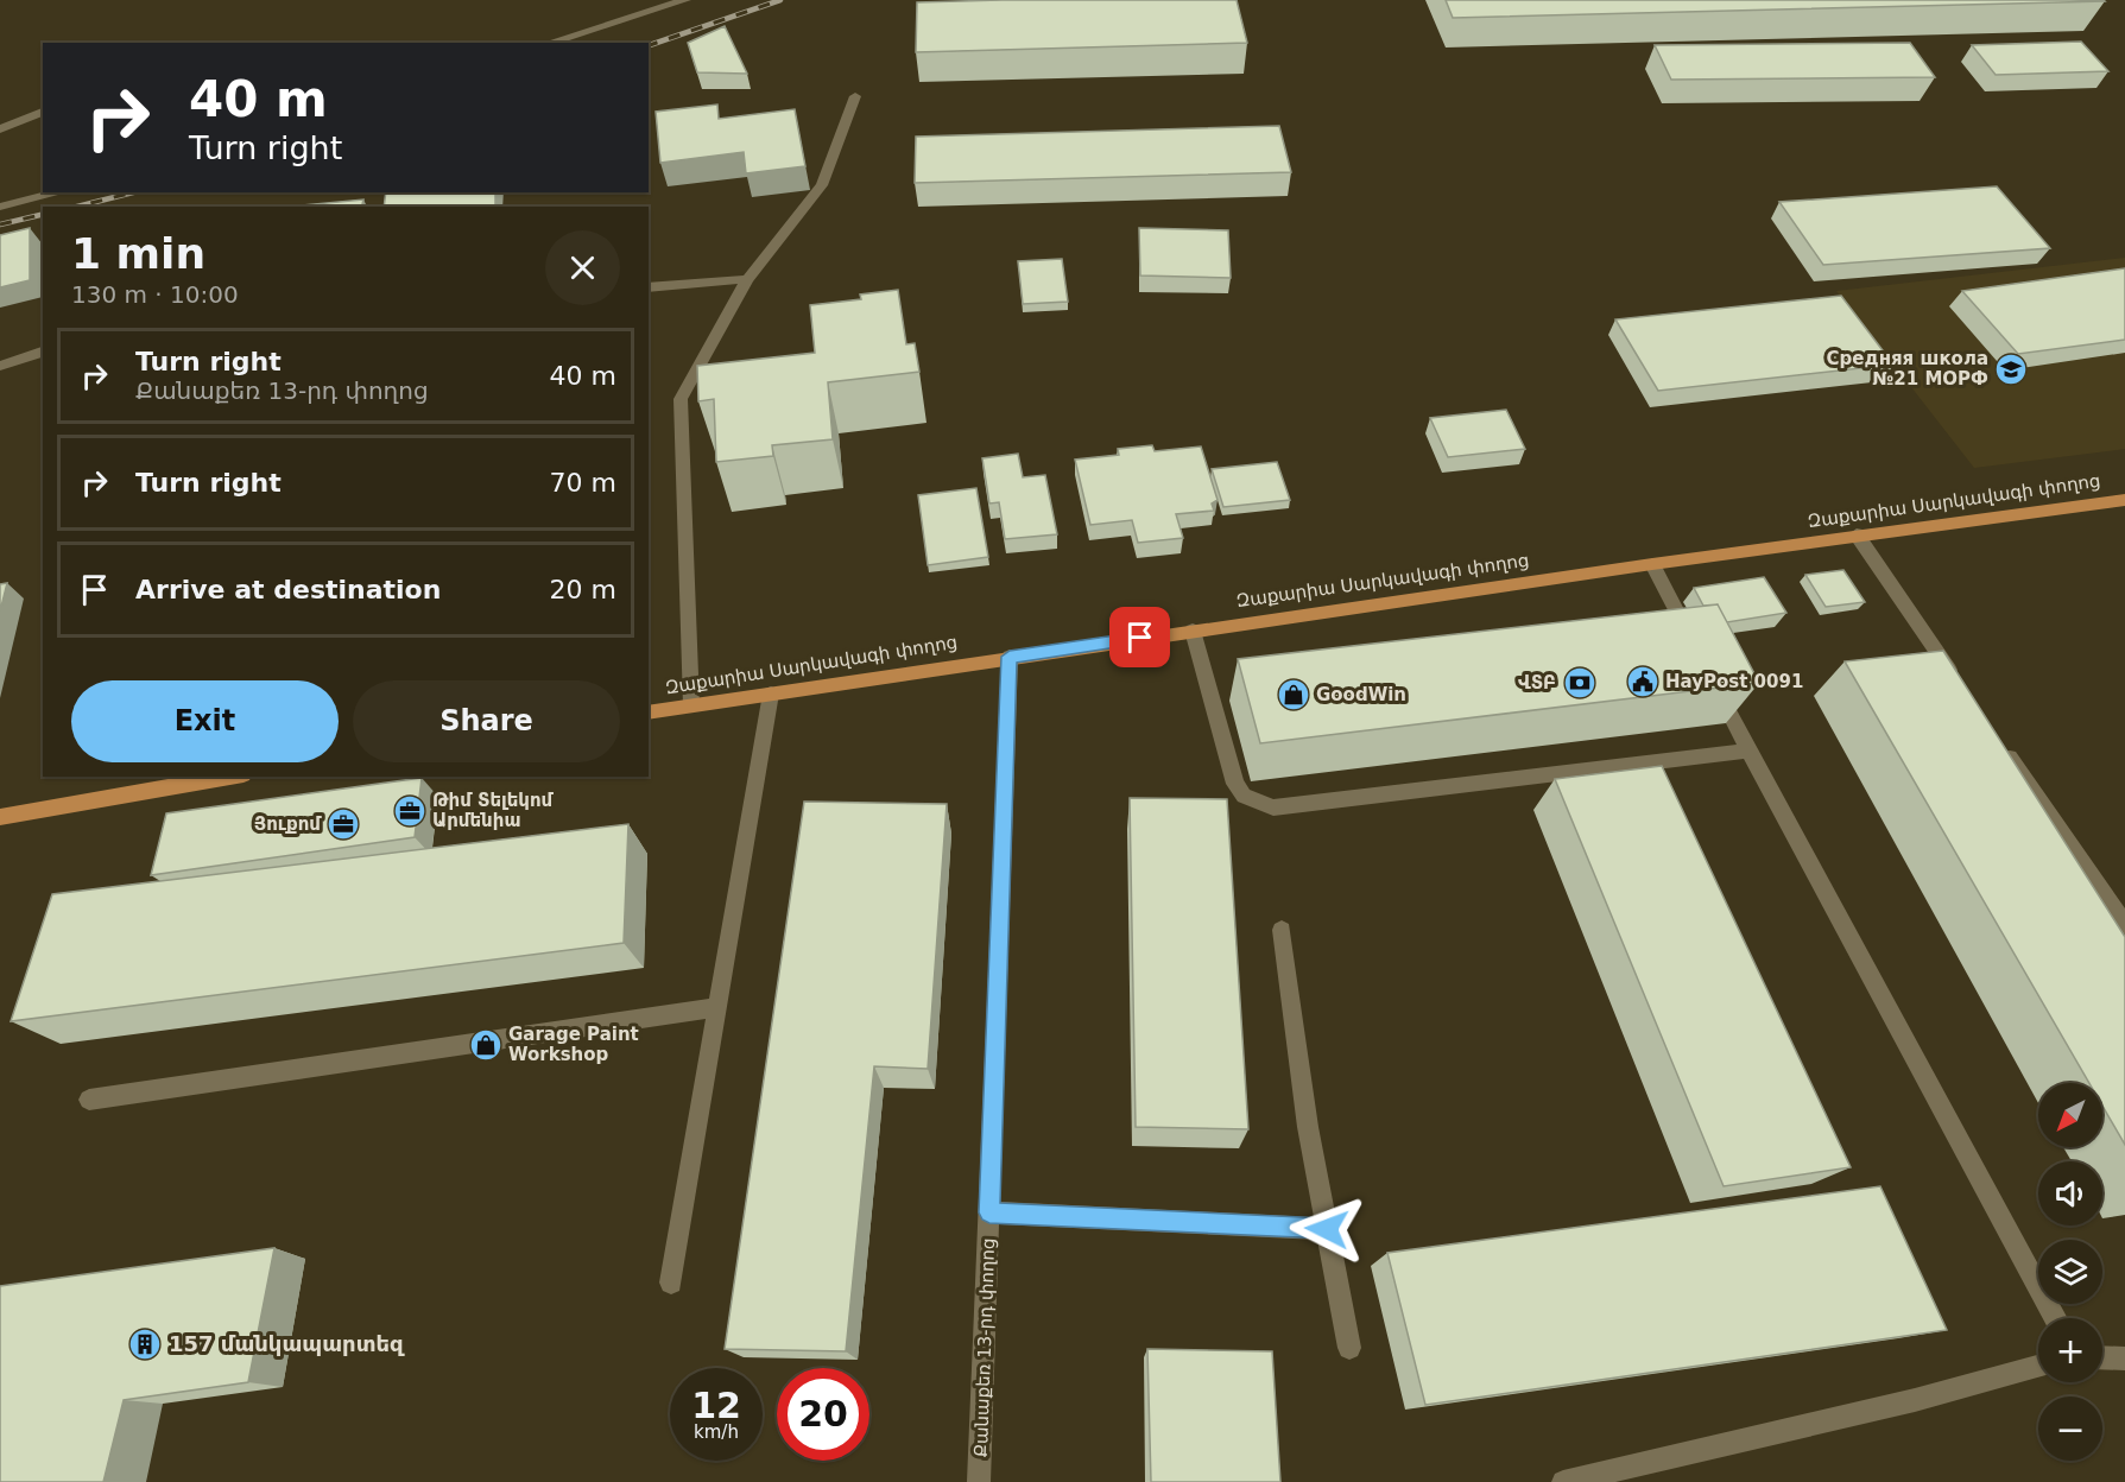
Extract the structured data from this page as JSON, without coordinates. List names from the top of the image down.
{
  "streets": {
    "main road": ["Զաքարիա Սարկավագի փողոց"],
    "street": ["Քանաքեռ 13-րդ փողոց"]
  },
  "crossings": [
    ["Զաքարիա Սարկավագի փողոց", "Քանաքեռ 13-րդ փողոց"]
  ],
  "places": {
    "school or university": ["Средняя школа №21 МОРФ"],
    "public building": ["HayPost 0091"],
    "bank": ["ՎՏԲ"],
    "shop": ["GoodWin", "Garage Paint Workshop"],
    "office": ["Թիմ Տելեկոմ Արմենիա", "Յուքոմ"],
    "building": ["157 մանկապարտեզ"]
  },
  "north": "bottom left",
  "page": {
    "turn": ["40 m", "Turn right"],
    "heading": ["1 min", "130 m · 10:00"],
    "list": [
      {
        "name": "Turn right",
        "note": "Քանաքեռ 13-րդ փողոց",
        "value": "40 m"
      },
      {
        "name": "Turn right",
        "value": "70 m"
      },
      {
        "name": "Arrive at destination",
        "value": "20 m"
      }
    ],
    "buttons": ["Exit", "Share"],
    "map_buttons": ["+", "−"],
    "speed": "12 km/h",
    "limit": "20"
  }
}
